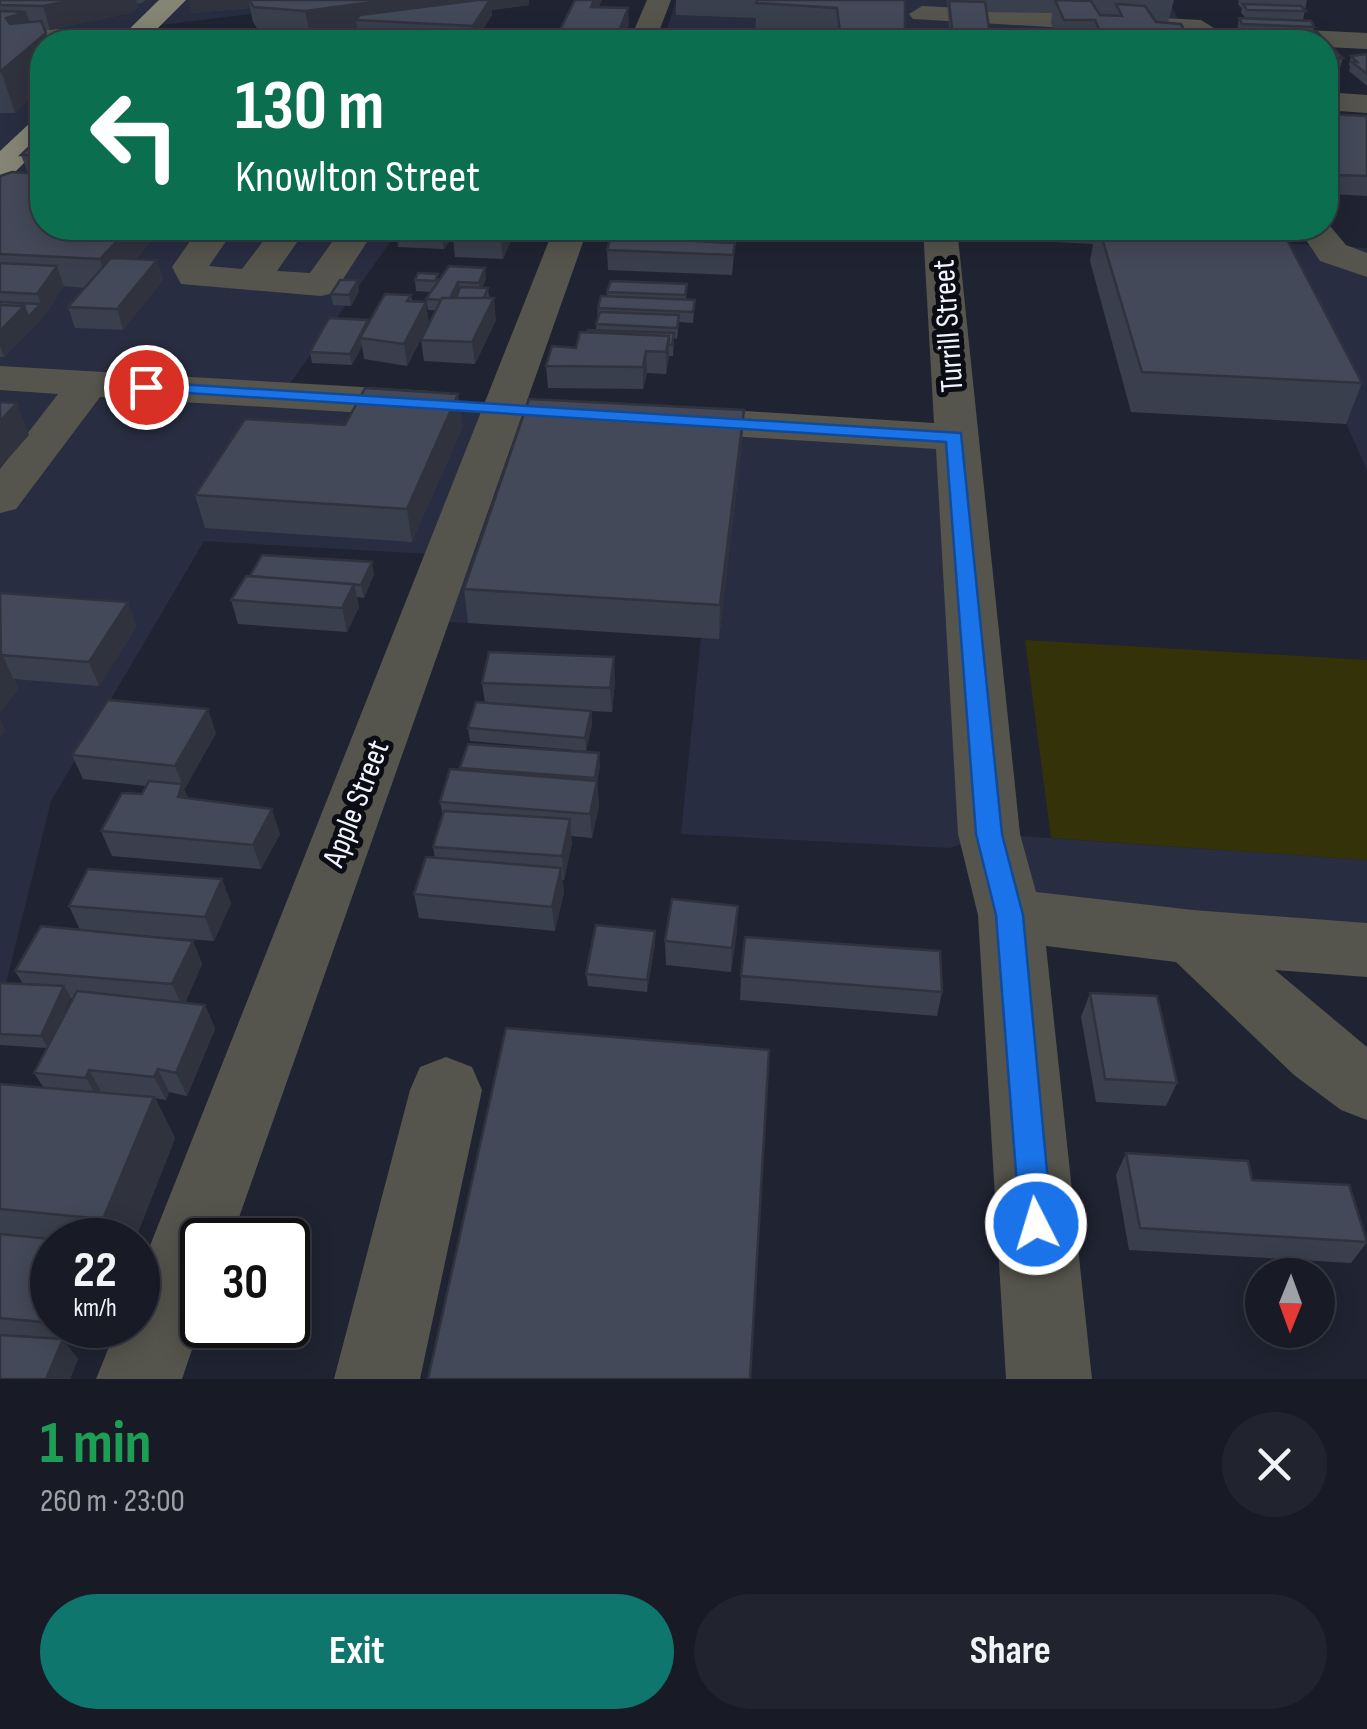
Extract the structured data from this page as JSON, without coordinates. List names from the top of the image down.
{
  "streets": {
    "street": ["Turrill Street", "Apple Street"]
  },
  "north": "bottom",
  "page": {
    "turn": ["130 m", "Knowlton Street"],
    "speed": "22 km/h",
    "limit": "30",
    "heading": ["1 min", "260 m · 23:00"],
    "buttons": ["Exit", "Share"]
  }
}
